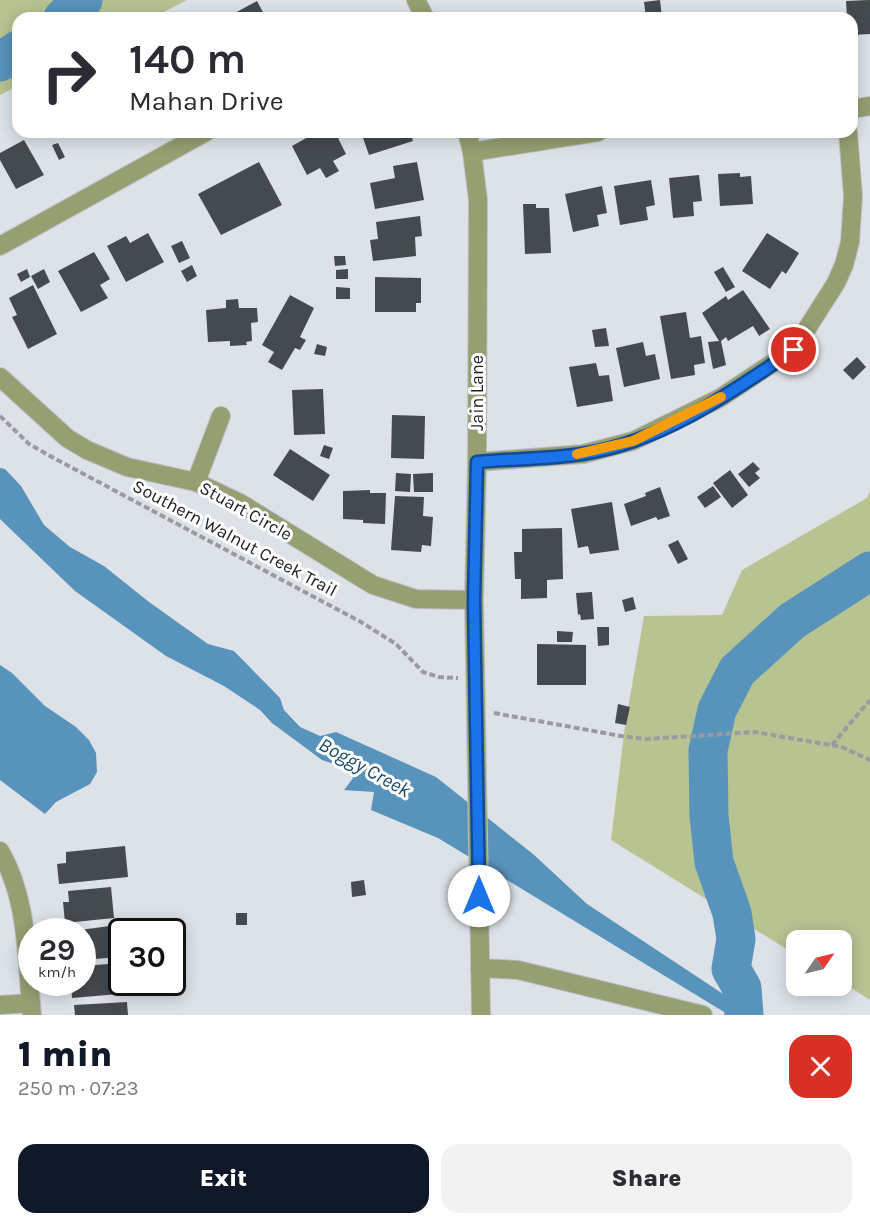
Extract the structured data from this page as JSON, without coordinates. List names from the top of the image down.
{
  "streets": {
    "street": ["Jain Lane", "Stuart Circle"],
    "path": ["Southern Walnut Creek Trail"]
  },
  "crossings": [
    ["Jain Lane", "Stuart Circle"]
  ],
  "water": ["Boggy Creek"],
  "north": "top right",
  "page": {
    "turn": ["140 m", "Mahan Drive"],
    "speed": "29 km/h",
    "limit": "30",
    "heading": ["1 min", "250 m · 07:23"],
    "buttons": ["Exit", "Share"]
  }
}
